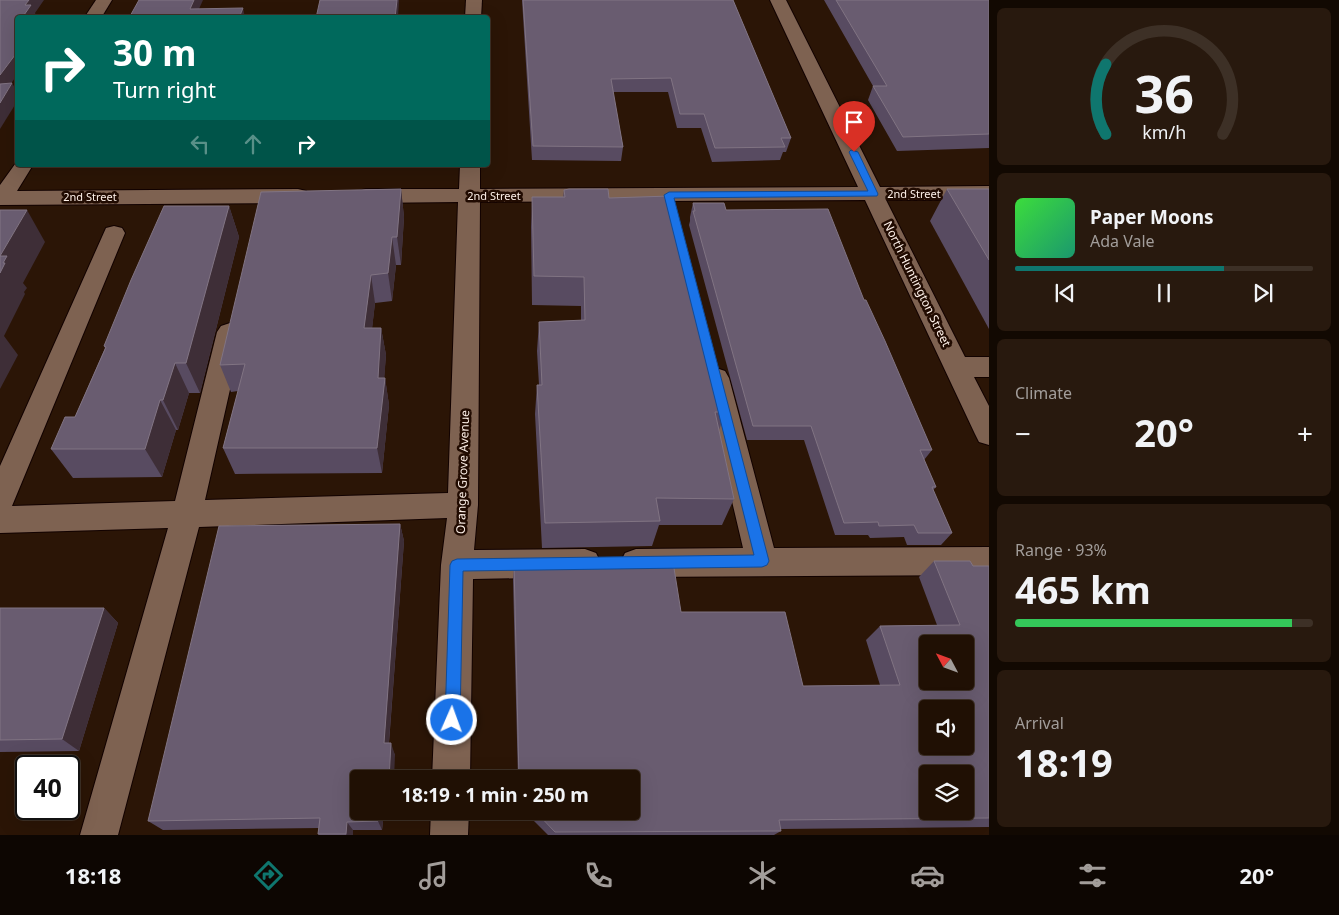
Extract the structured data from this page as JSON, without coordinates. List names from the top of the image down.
{
  "streets": {
    "street": ["2nd Street", "North Huntington Street", "Orange Grove Avenue"]
  },
  "crossings": [
    ["2nd Street", "North Huntington Street"],
    ["2nd Street", "Orange Grove Avenue"]
  ],
  "north": "top left",
  "page": {
    "turn": ["30 m", "Turn right"],
    "song": ["Paper Moons", "Ada Vale"],
    "tile": [
      "Climate",
      ["Range · 93%", "465 km"],
      ["Arrival", "18:19"]
    ],
    "heat": ["−", "20°", "+"],
    "limit": "40",
    "trip": "18:19 · 1 min · 250 m",
    "tabs": ["18:18", "20°"],
    "gauge": ["36", "km/h"]
  }
}
